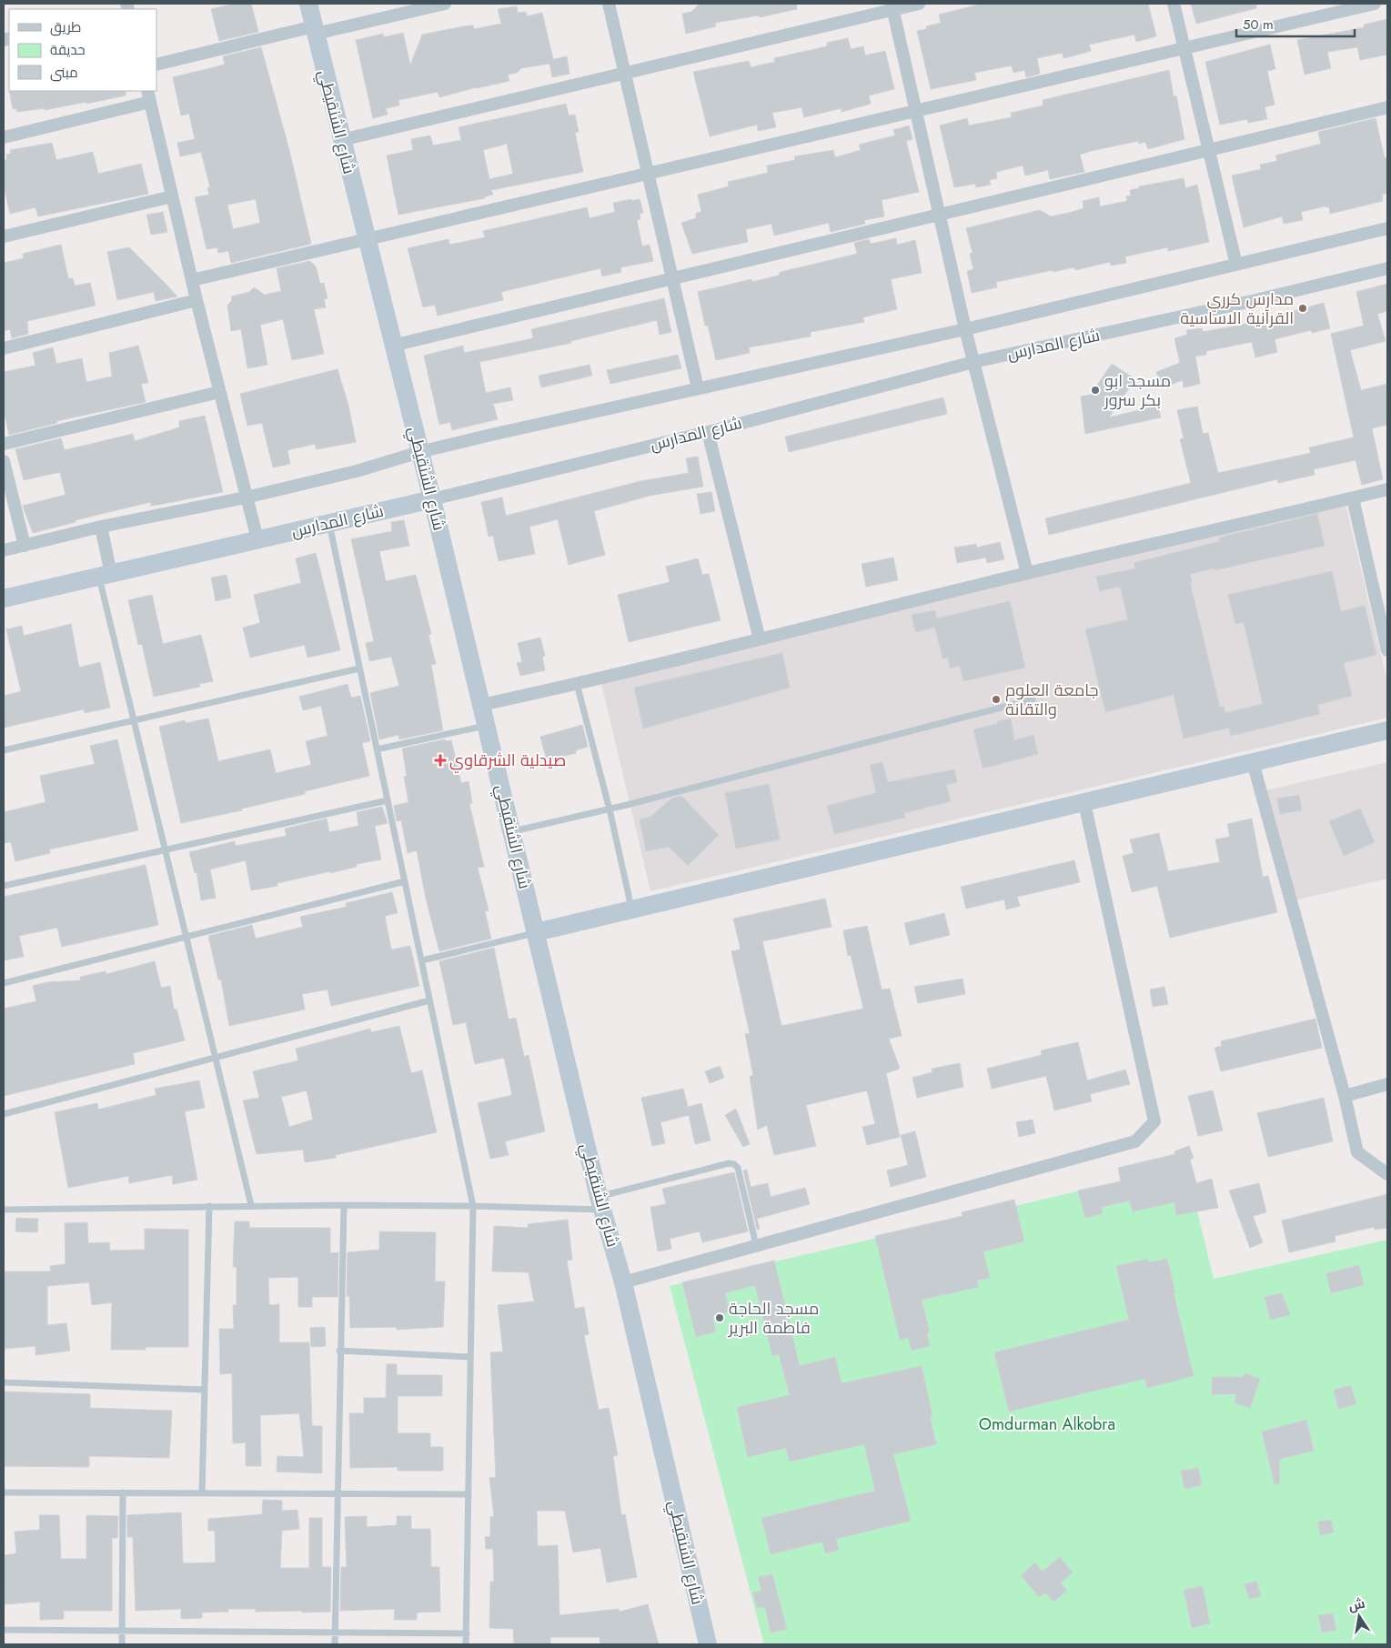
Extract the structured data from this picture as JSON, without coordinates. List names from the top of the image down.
{
  "streets": {
    "street": ["شارع الشنقيطي", "شارع المدارس"]
  },
  "crossings": [
    ["شارع الشنقيطي", "شارع المدارس"]
  ],
  "parks": ["Omdurman Alkobra"],
  "places": {
    "other": [
      "مدارس كرري القرآنية الاساسية",
      "مسجد ابو بكر سرور",
      "جامعة العلوم والتقانة",
      "مسجد الحاجة فاطمة البرير"
    ],
    "health": ["صيدلية الشرقاوي"]
  },
  "legend": ["طريق", "حديقة", "مبنى"],
  "scale_bar": "50 m",
  "north": "top"
}
